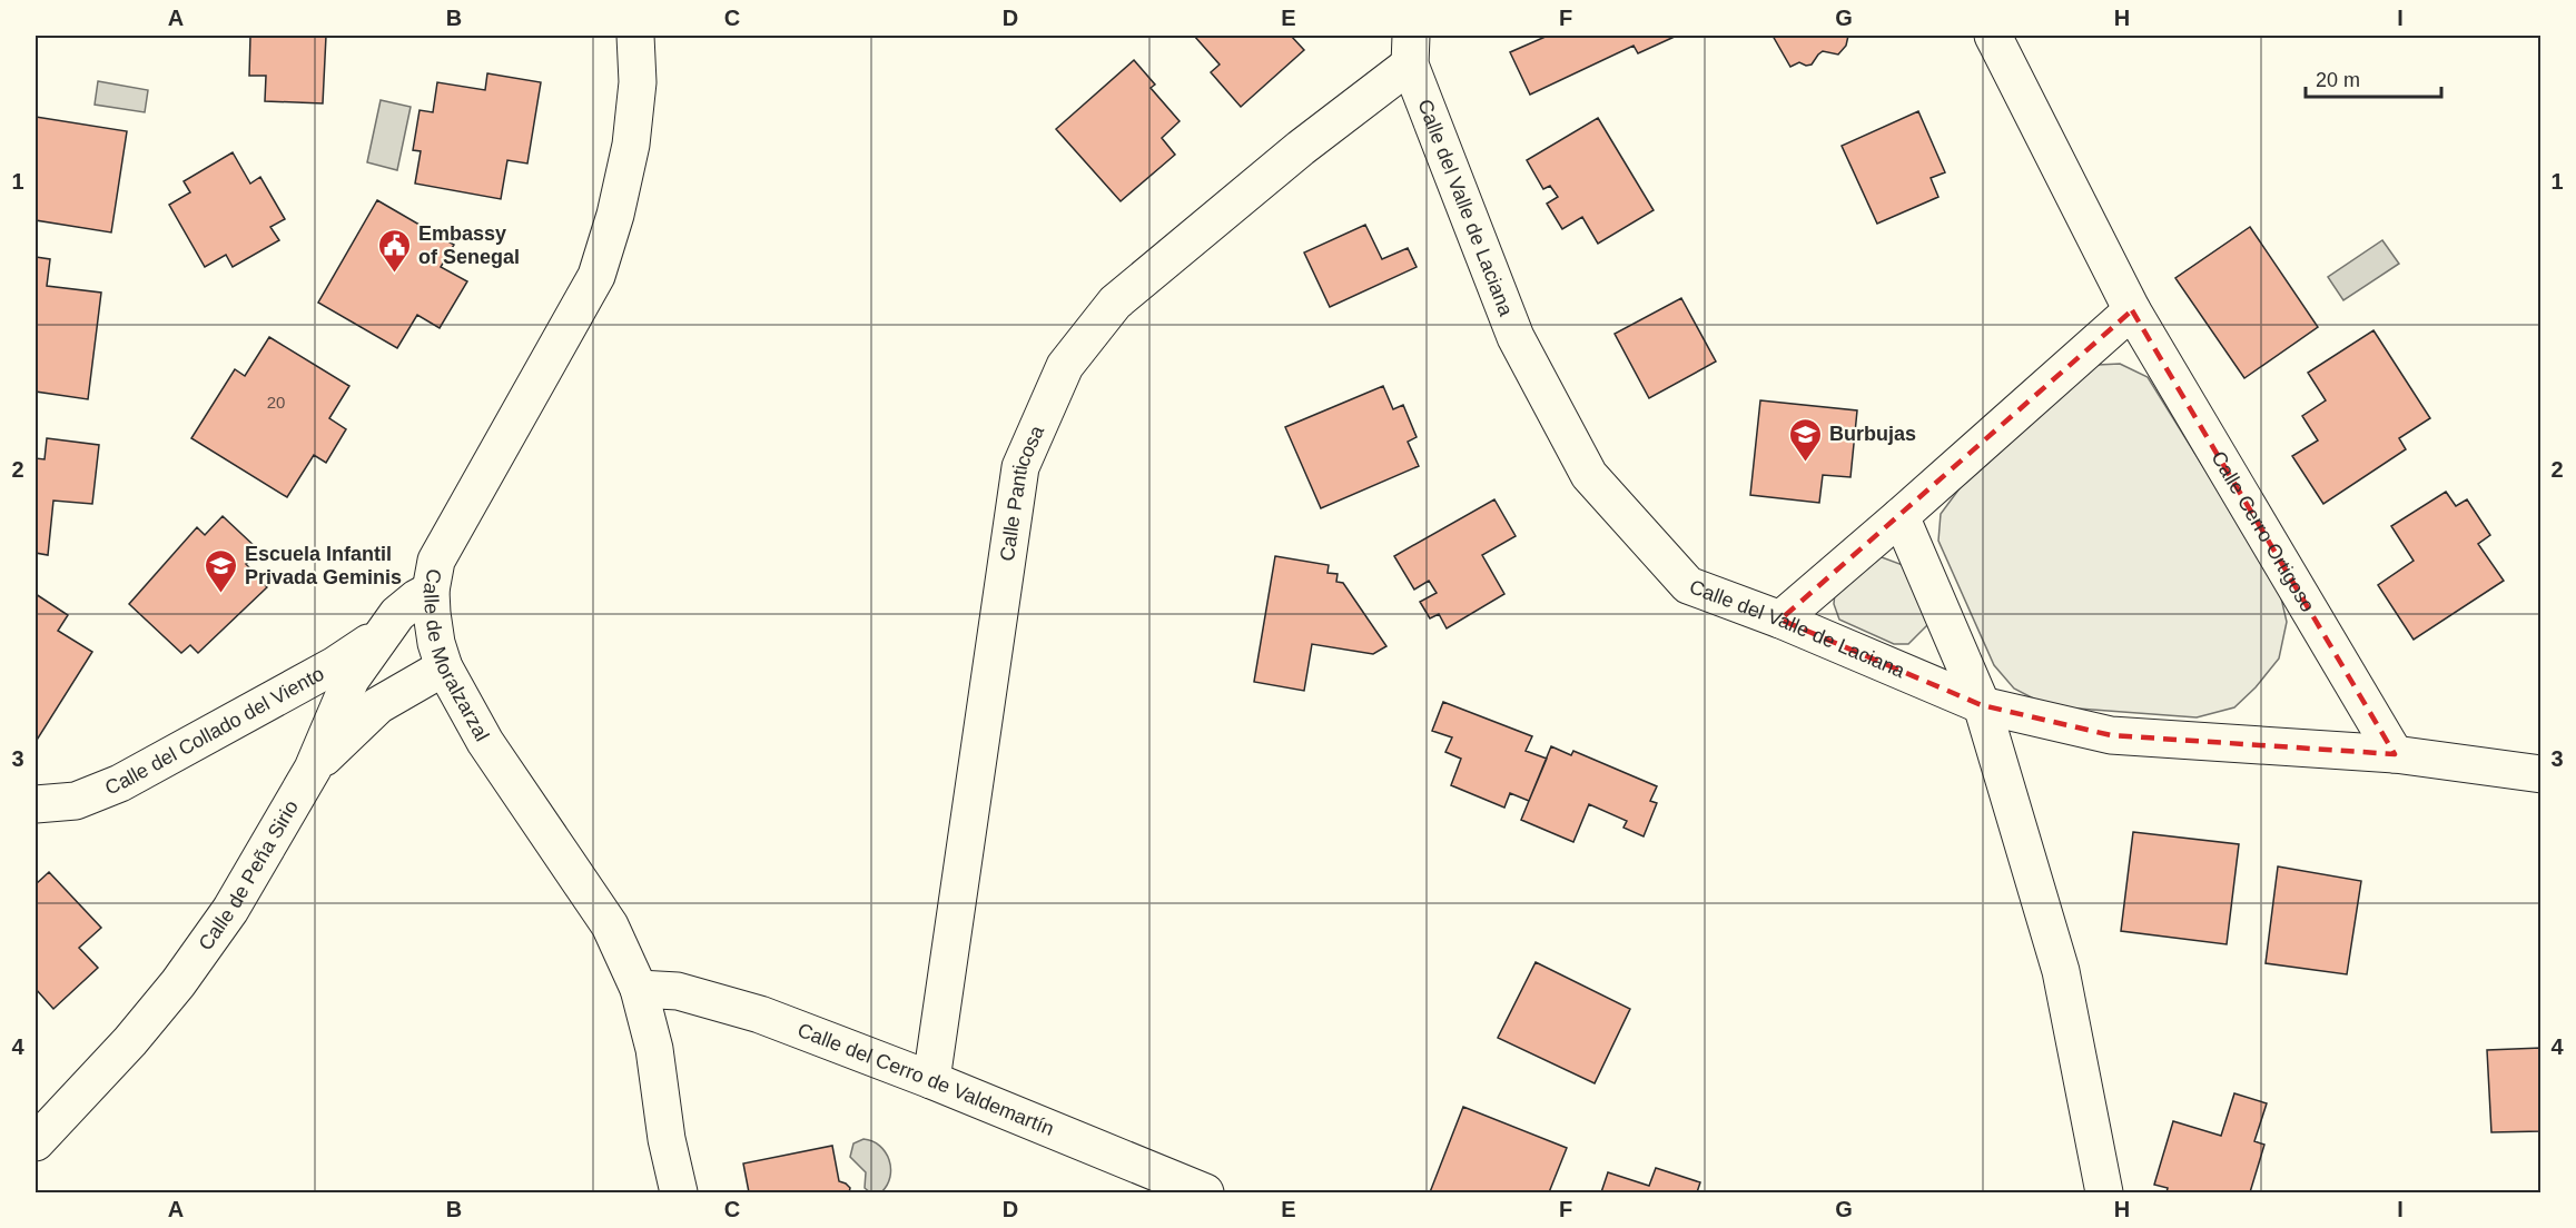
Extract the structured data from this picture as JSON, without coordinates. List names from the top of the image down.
{
  "streets": {
    "street": [
      "Calle del Valle de Laciana",
      "Calle Panticosa",
      "Calle Cerro Ortigoso",
      "Calle de Moralzarzal",
      "Calle del Collado del Viento",
      "Calle de Peña Sirio",
      "Calle del Cerro de Valdemartín"
    ]
  },
  "crossings": [
    ["Calle del Valle de Laciana", "Calle Panticosa"],
    ["Calle Panticosa", "Calle del Cerro de Valdemartín"],
    ["Calle de Moralzarzal", "Calle de Peña Sirio"],
    ["Calle de Moralzarzal", "Calle del Cerro de Valdemartín"],
    ["Calle del Collado del Viento", "Calle de Peña Sirio"]
  ],
  "places": {
    "public building": ["Embassy of Senegal"],
    "school or university": ["Burbujas", "Escuela Infantil Privada Geminis"]
  },
  "house_numbers": ["20"],
  "scale_bar": "20 m",
  "grid": {
    "columns": [
      "A",
      "B",
      "C",
      "D",
      "E",
      "F",
      "G",
      "H",
      "I"
    ],
    "rows": [
      "1",
      "2",
      "3",
      "4"
    ]
  }
}
